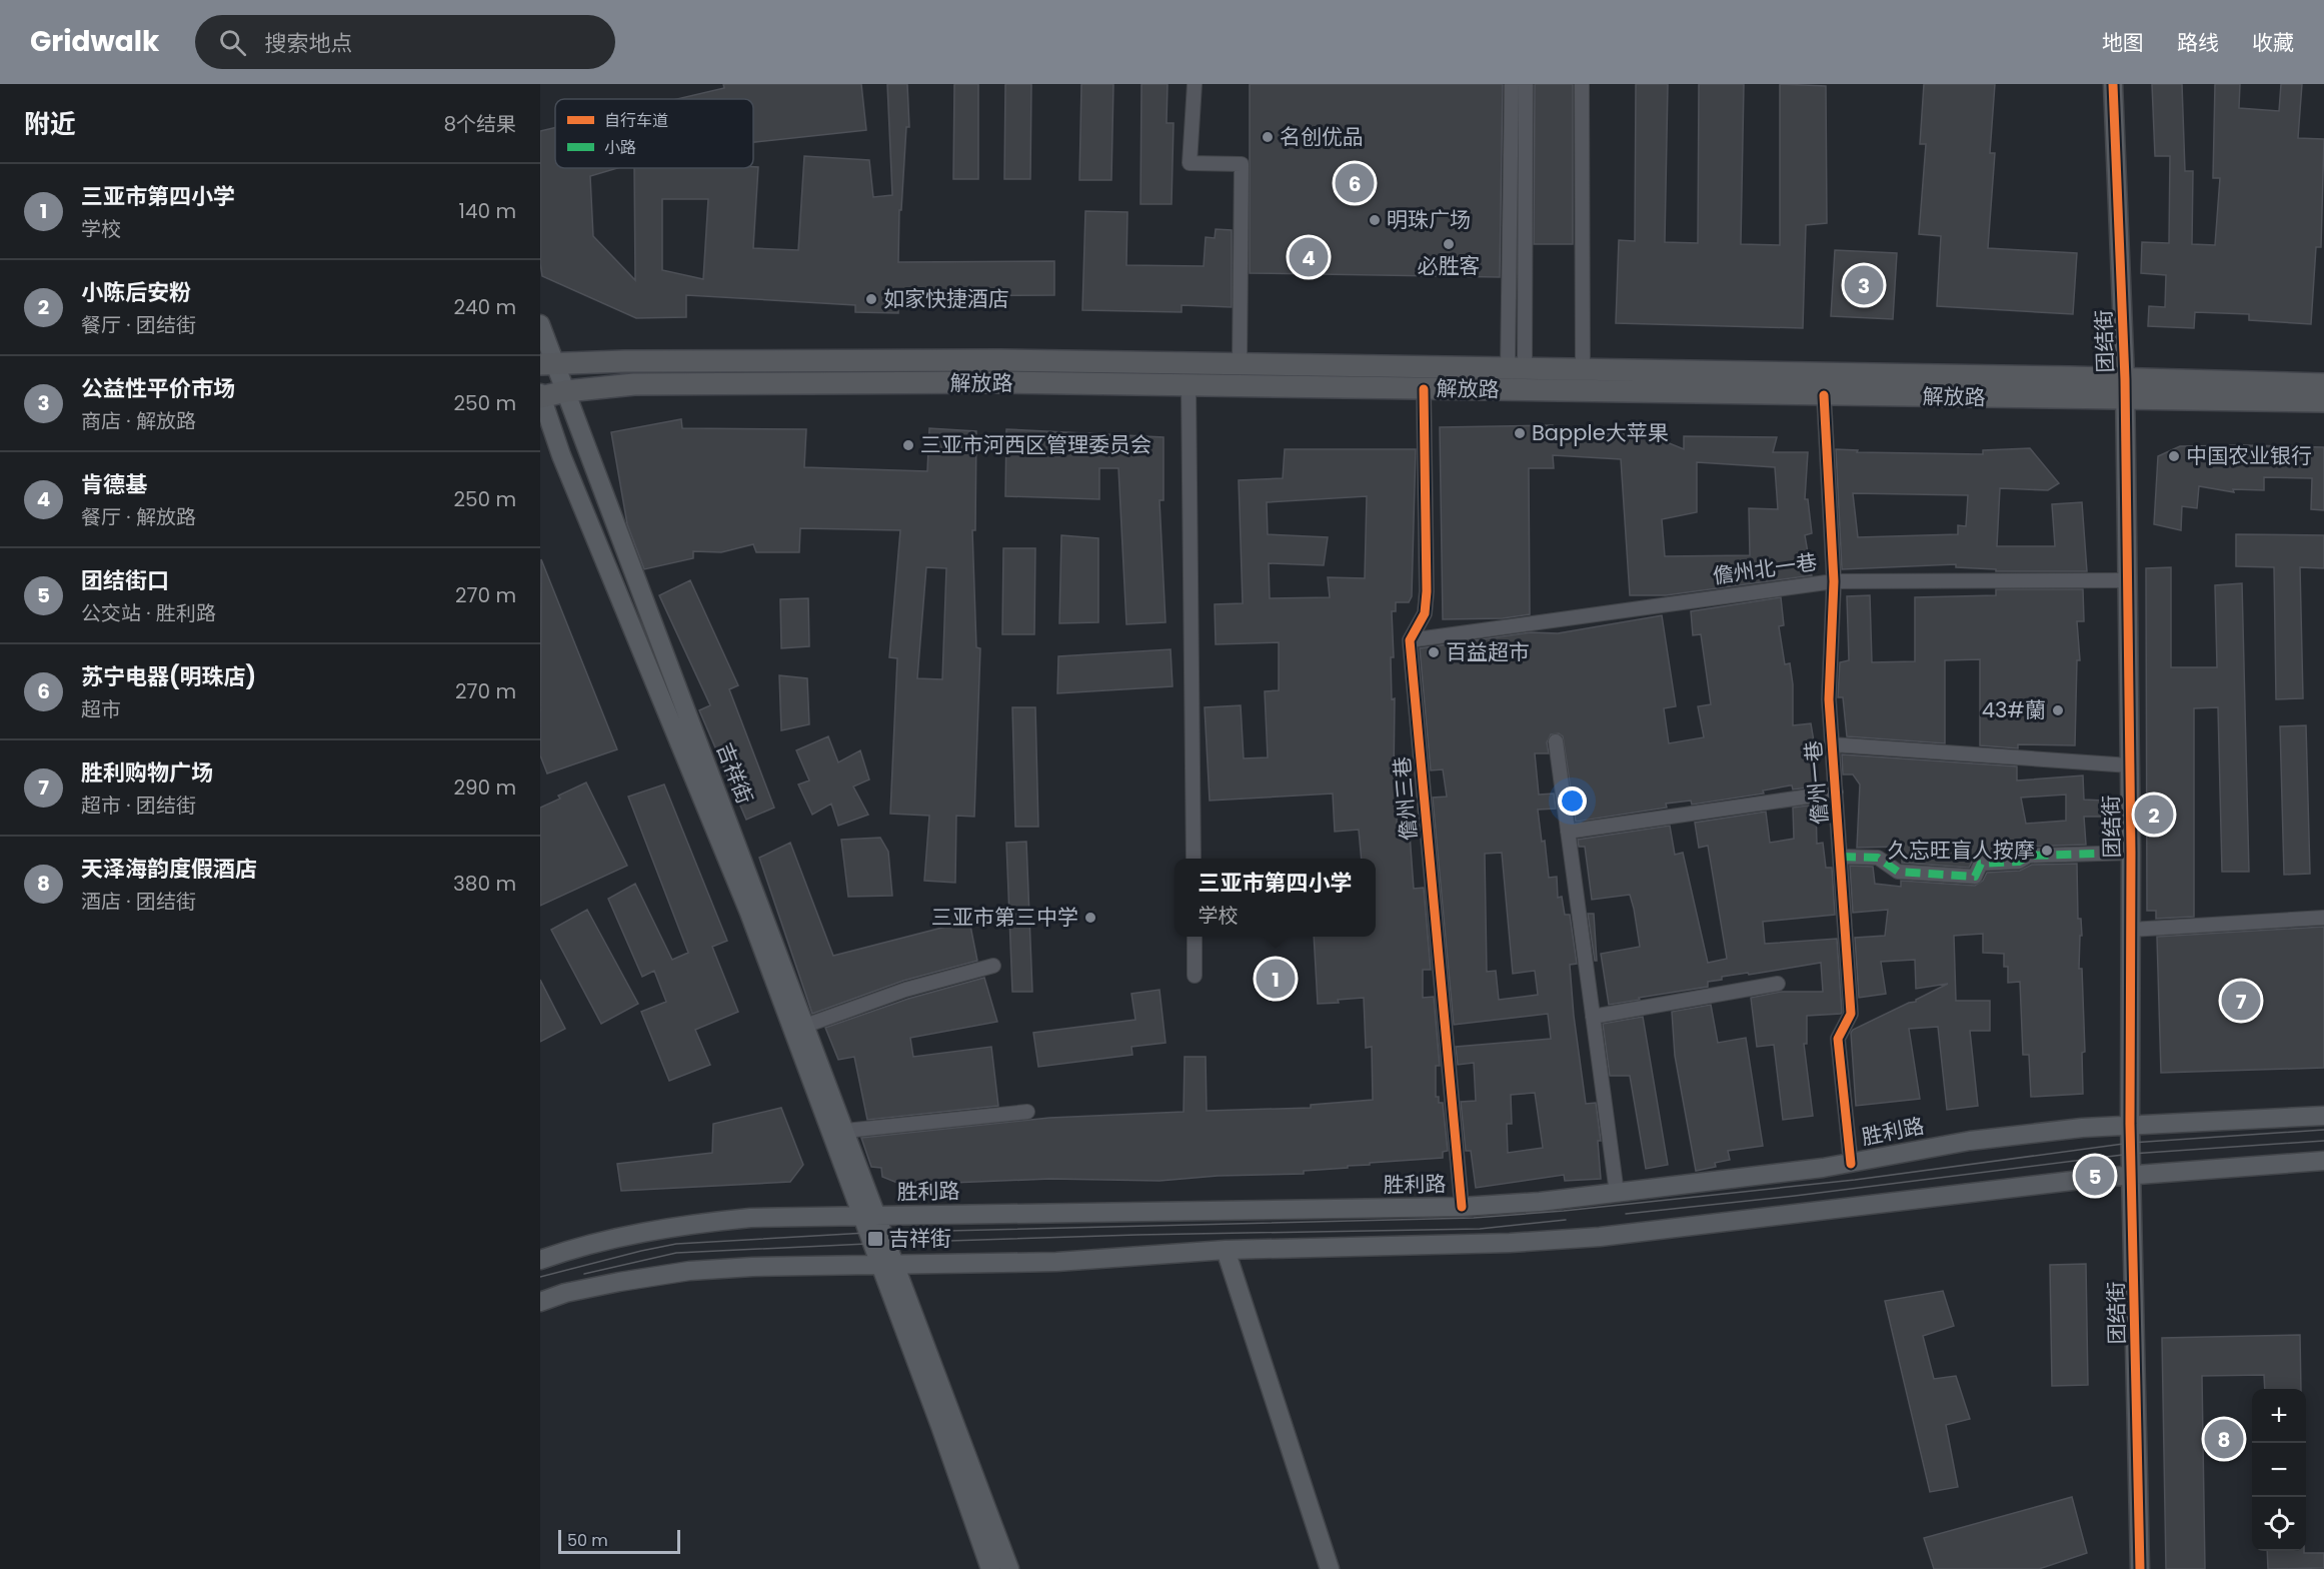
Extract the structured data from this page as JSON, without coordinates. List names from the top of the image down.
{
  "streets": {
    "main road": [
      "团结街",
      "解放路",
      "吉祥街",
      "胜利路"
    ],
    "street": ["儋州北一巷", "儋州一巷", "儋州三巷"]
  },
  "crossings": [
    ["团结街", "解放路"],
    ["团结街", "儋州北一巷"],
    ["团结街", "胜利路"],
    ["解放路", "吉祥街"],
    ["解放路", "儋州一巷"],
    ["儋州北一巷", "儋州一巷"],
    ["儋州北一巷", "儋州三巷"],
    ["吉祥街", "胜利路"],
    ["儋州一巷", "胜利路"],
    ["儋州三巷", "胜利路"]
  ],
  "places": {
    "other": [
      "名创优品",
      "明珠广场",
      "必胜客",
      "如家快捷酒店",
      "Bapple大苹果",
      "三亚市河西区管理委员会",
      "中国农业银行",
      "百益超市",
      "43#蘭",
      "久忘旺盲人按摩",
      "三亚市第三中学"
    ],
    "transit": ["吉祥街"]
  },
  "legend": ["自行车道", "小路"],
  "scale_bar": "50 m",
  "page": {
    "header": "Gridwalk",
    "search": "搜索地点",
    "nav": ["地图", "路线", "收藏"],
    "heading": ["附近", "8个结果"],
    "pins": [
      "6",
      "4",
      "3",
      "2",
      "1",
      "7",
      "5",
      "8"
    ],
    "list": [
      {
        "mark": "1",
        "name": "三亚市第四小学",
        "note": "学校",
        "value": "140 m"
      },
      {
        "mark": "2",
        "name": "小陈后安粉",
        "note": "餐厅 · 团结街",
        "value": "240 m"
      },
      {
        "mark": "3",
        "name": "公益性平价市场",
        "note": "商店 · 解放路",
        "value": "250 m"
      },
      {
        "mark": "4",
        "name": "肯德基",
        "note": "餐厅 · 解放路",
        "value": "250 m"
      },
      {
        "mark": "5",
        "name": "团结街口",
        "note": "公交站 · 胜利路",
        "value": "270 m"
      },
      {
        "mark": "6",
        "name": "苏宁电器(明珠店)",
        "note": "超市",
        "value": "270 m"
      },
      {
        "mark": "7",
        "name": "胜利购物广场",
        "note": "超市 · 团结街",
        "value": "290 m"
      },
      {
        "mark": "8",
        "name": "天泽海韵度假酒店",
        "note": "酒店 · 团结街",
        "value": "380 m"
      }
    ],
    "popup": ["三亚市第四小学", "学校"],
    "map_buttons": ["+", "−"],
    "scale": "50 m"
  }
}
